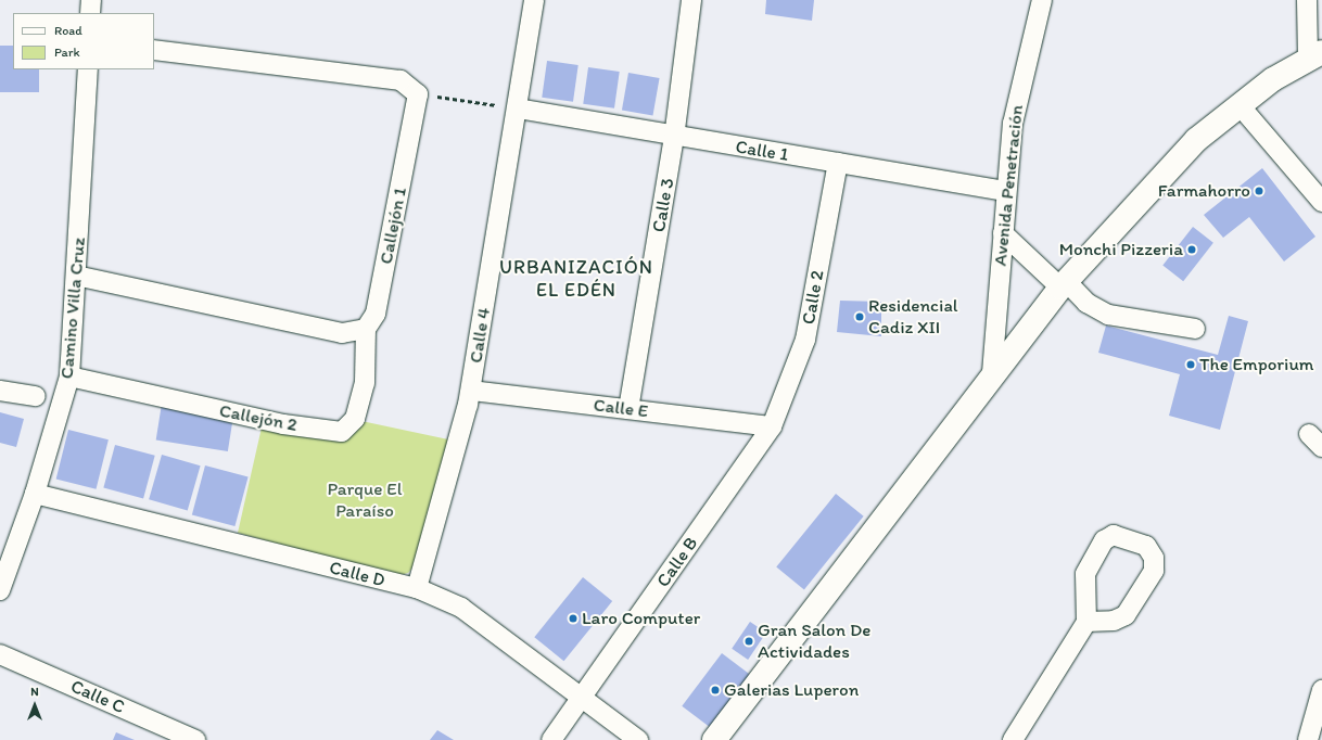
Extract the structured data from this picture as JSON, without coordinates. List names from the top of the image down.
{
  "streets": {
    "street": [
      "Calle 1",
      "Avenida Penetración",
      "Calle 3",
      "Callejón 1",
      "Calle 2",
      "Camino Villa Cruz",
      "Calle 4",
      "Calle E",
      "Callejón 2",
      "Calle B",
      "Calle D",
      "Calle C"
    ]
  },
  "crossings": [
    ["Calle 1", "Avenida Penetración"],
    ["Calle 1", "Calle 3"],
    ["Calle 1", "Calle 2"],
    ["Calle 1", "Calle 4"],
    ["Calle 3", "Calle E"],
    ["Callejón 1", "Callejón 2"],
    ["Calle 2", "Calle E"],
    ["Calle 2", "Calle B"],
    ["Camino Villa Cruz", "Callejón 2"],
    ["Camino Villa Cruz", "Calle D"],
    ["Calle 4", "Calle E"],
    ["Calle 4", "Calle D"],
    ["Calle E", "Calle B"],
    ["Calle B", "Calle D"]
  ],
  "districts": ["URBANIZACIÓN EL EDÉN"],
  "parks": ["Parque El Paraíso"],
  "places": [
    "Farmahorro",
    "Monchi Pizzeria",
    "Residencial Cadiz XII",
    "The Emporium",
    "Laro Computer",
    "Gran Salon De Actividades",
    "Galerias Luperon"
  ],
  "legend": ["Road", "Park"],
  "north": "top"
}
